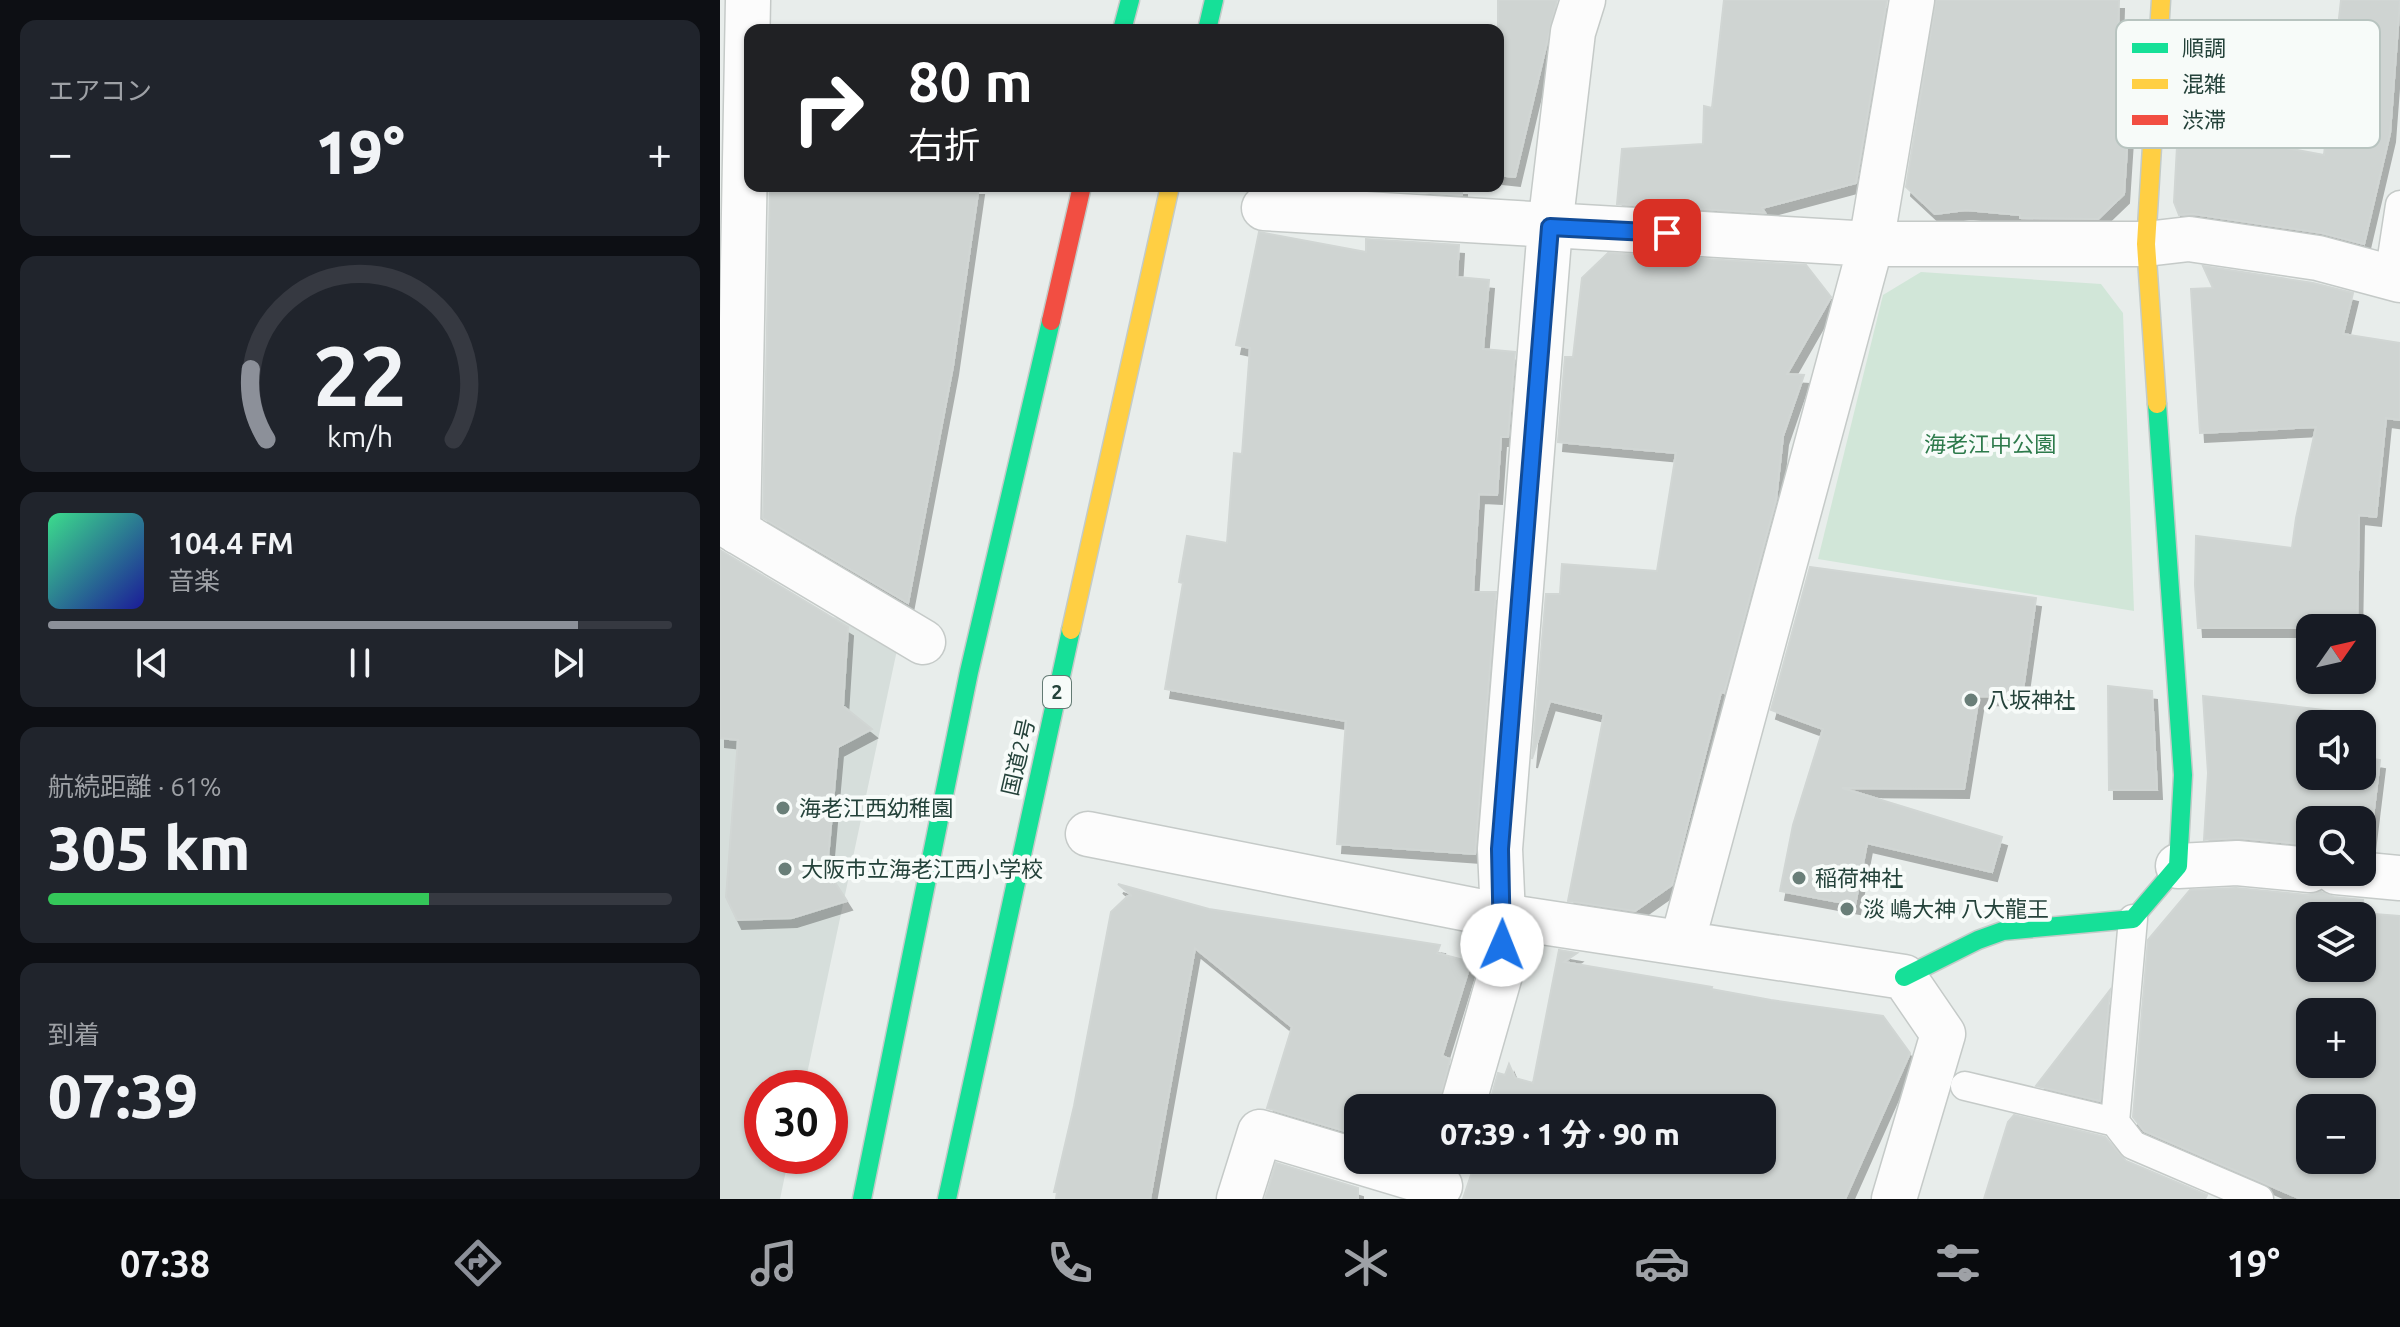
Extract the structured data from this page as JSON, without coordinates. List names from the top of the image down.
{
  "streets": {
    "main road": ["2", "国道2号"]
  },
  "parks": ["海老江中公園"],
  "places": [
    "八坂神社",
    "海老江西幼稚園",
    "大阪市立海老江西小学校",
    "稲荷神社",
    "淡 嶋大神 八大龍王"
  ],
  "legend": ["順調", "混雑", "渋滞"],
  "north": "top right",
  "page": {
    "tile": [
      "エアコン",
      ["航続距離 · 61%", "305 km"],
      ["到着", "07:39"]
    ],
    "turn": ["80 m", "右折"],
    "heat": ["−", "19°", "+"],
    "song": ["104.4 FM", "音楽"],
    "map_buttons": ["+", "−"],
    "limit": "30",
    "trip": "07:39 · 1 分 · 90 m",
    "tabs": ["07:38", "19°"],
    "gauge": ["22", "km/h"]
  }
}
